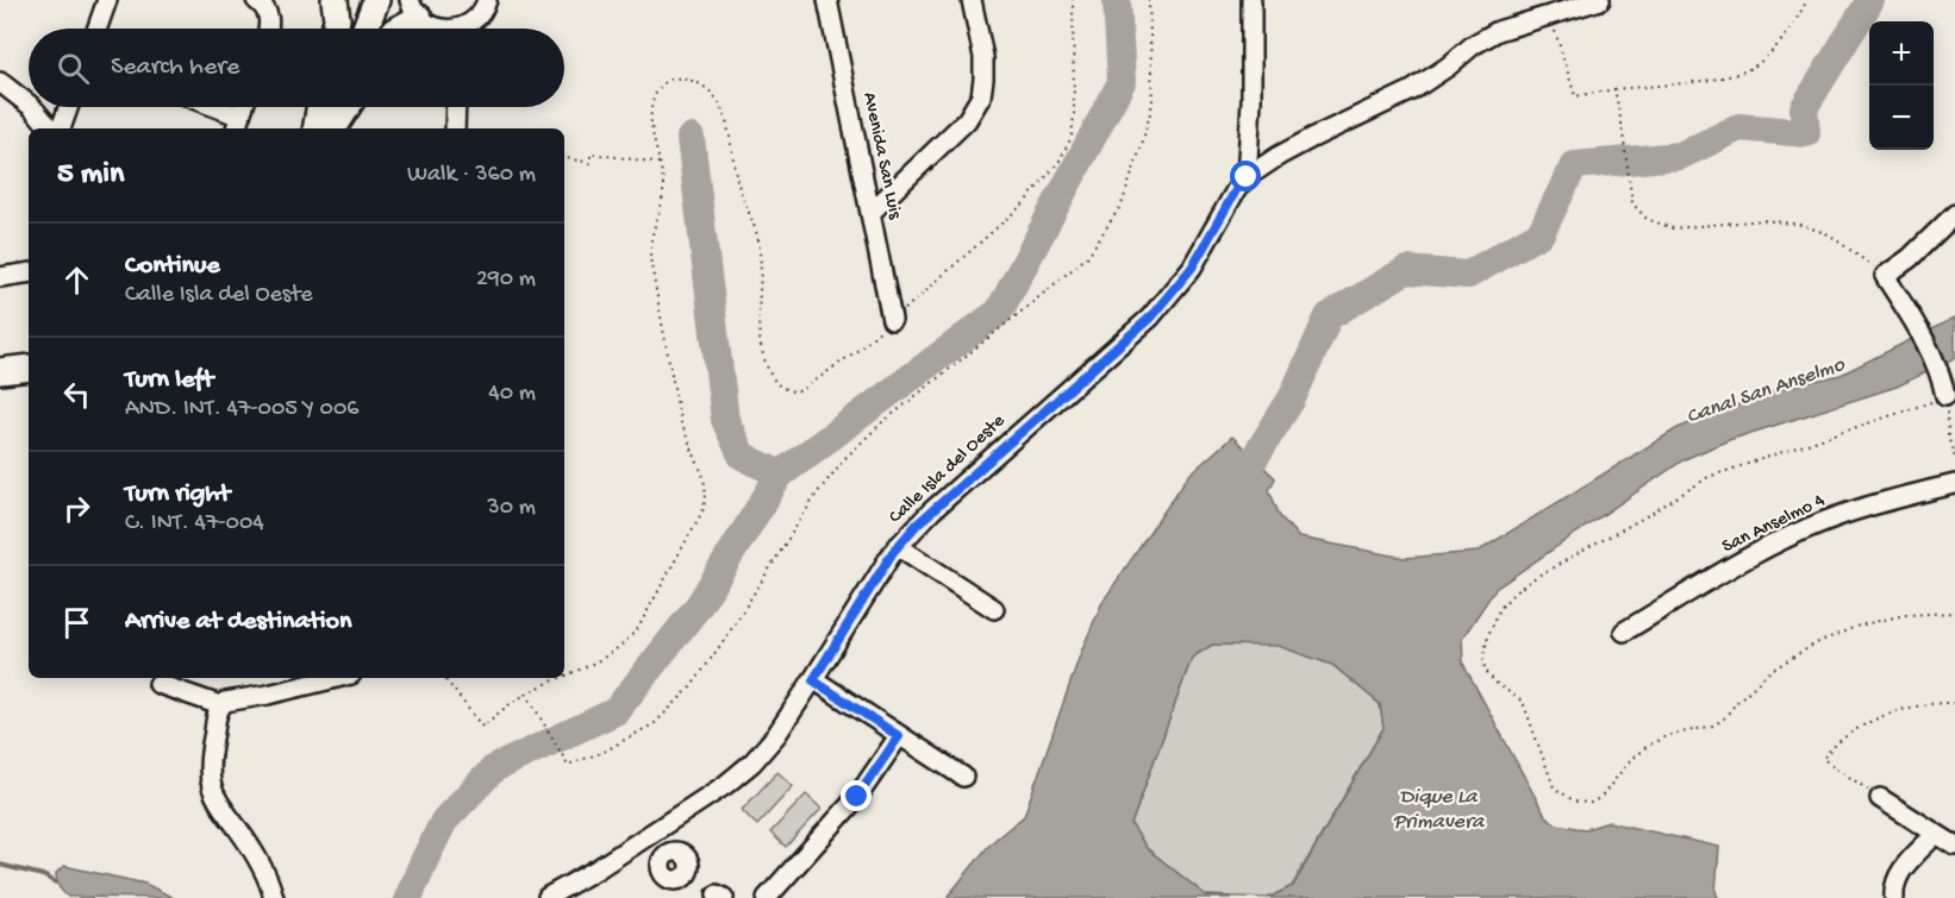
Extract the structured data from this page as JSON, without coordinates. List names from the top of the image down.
{
  "streets": {
    "street": ["Avenida San Luis", "Calle Isla del Oeste", "San Anselmo 4"]
  },
  "water": ["Canal San Anselmo", "Dique La Primavera"],
  "page": {
    "map_buttons": ["+", "−"],
    "search": "Search here",
    "heading": ["5 min", "Walk · 360 m"],
    "list": [
      ["Continue", "Calle Isla del Oeste", "290 m"],
      ["Turn left", "AND. INT. 47-005 Y 006", "40 m"],
      ["Turn right", "C. INT. 47-004", "30 m"],
      "Arrive at destination"
    ]
  }
}
